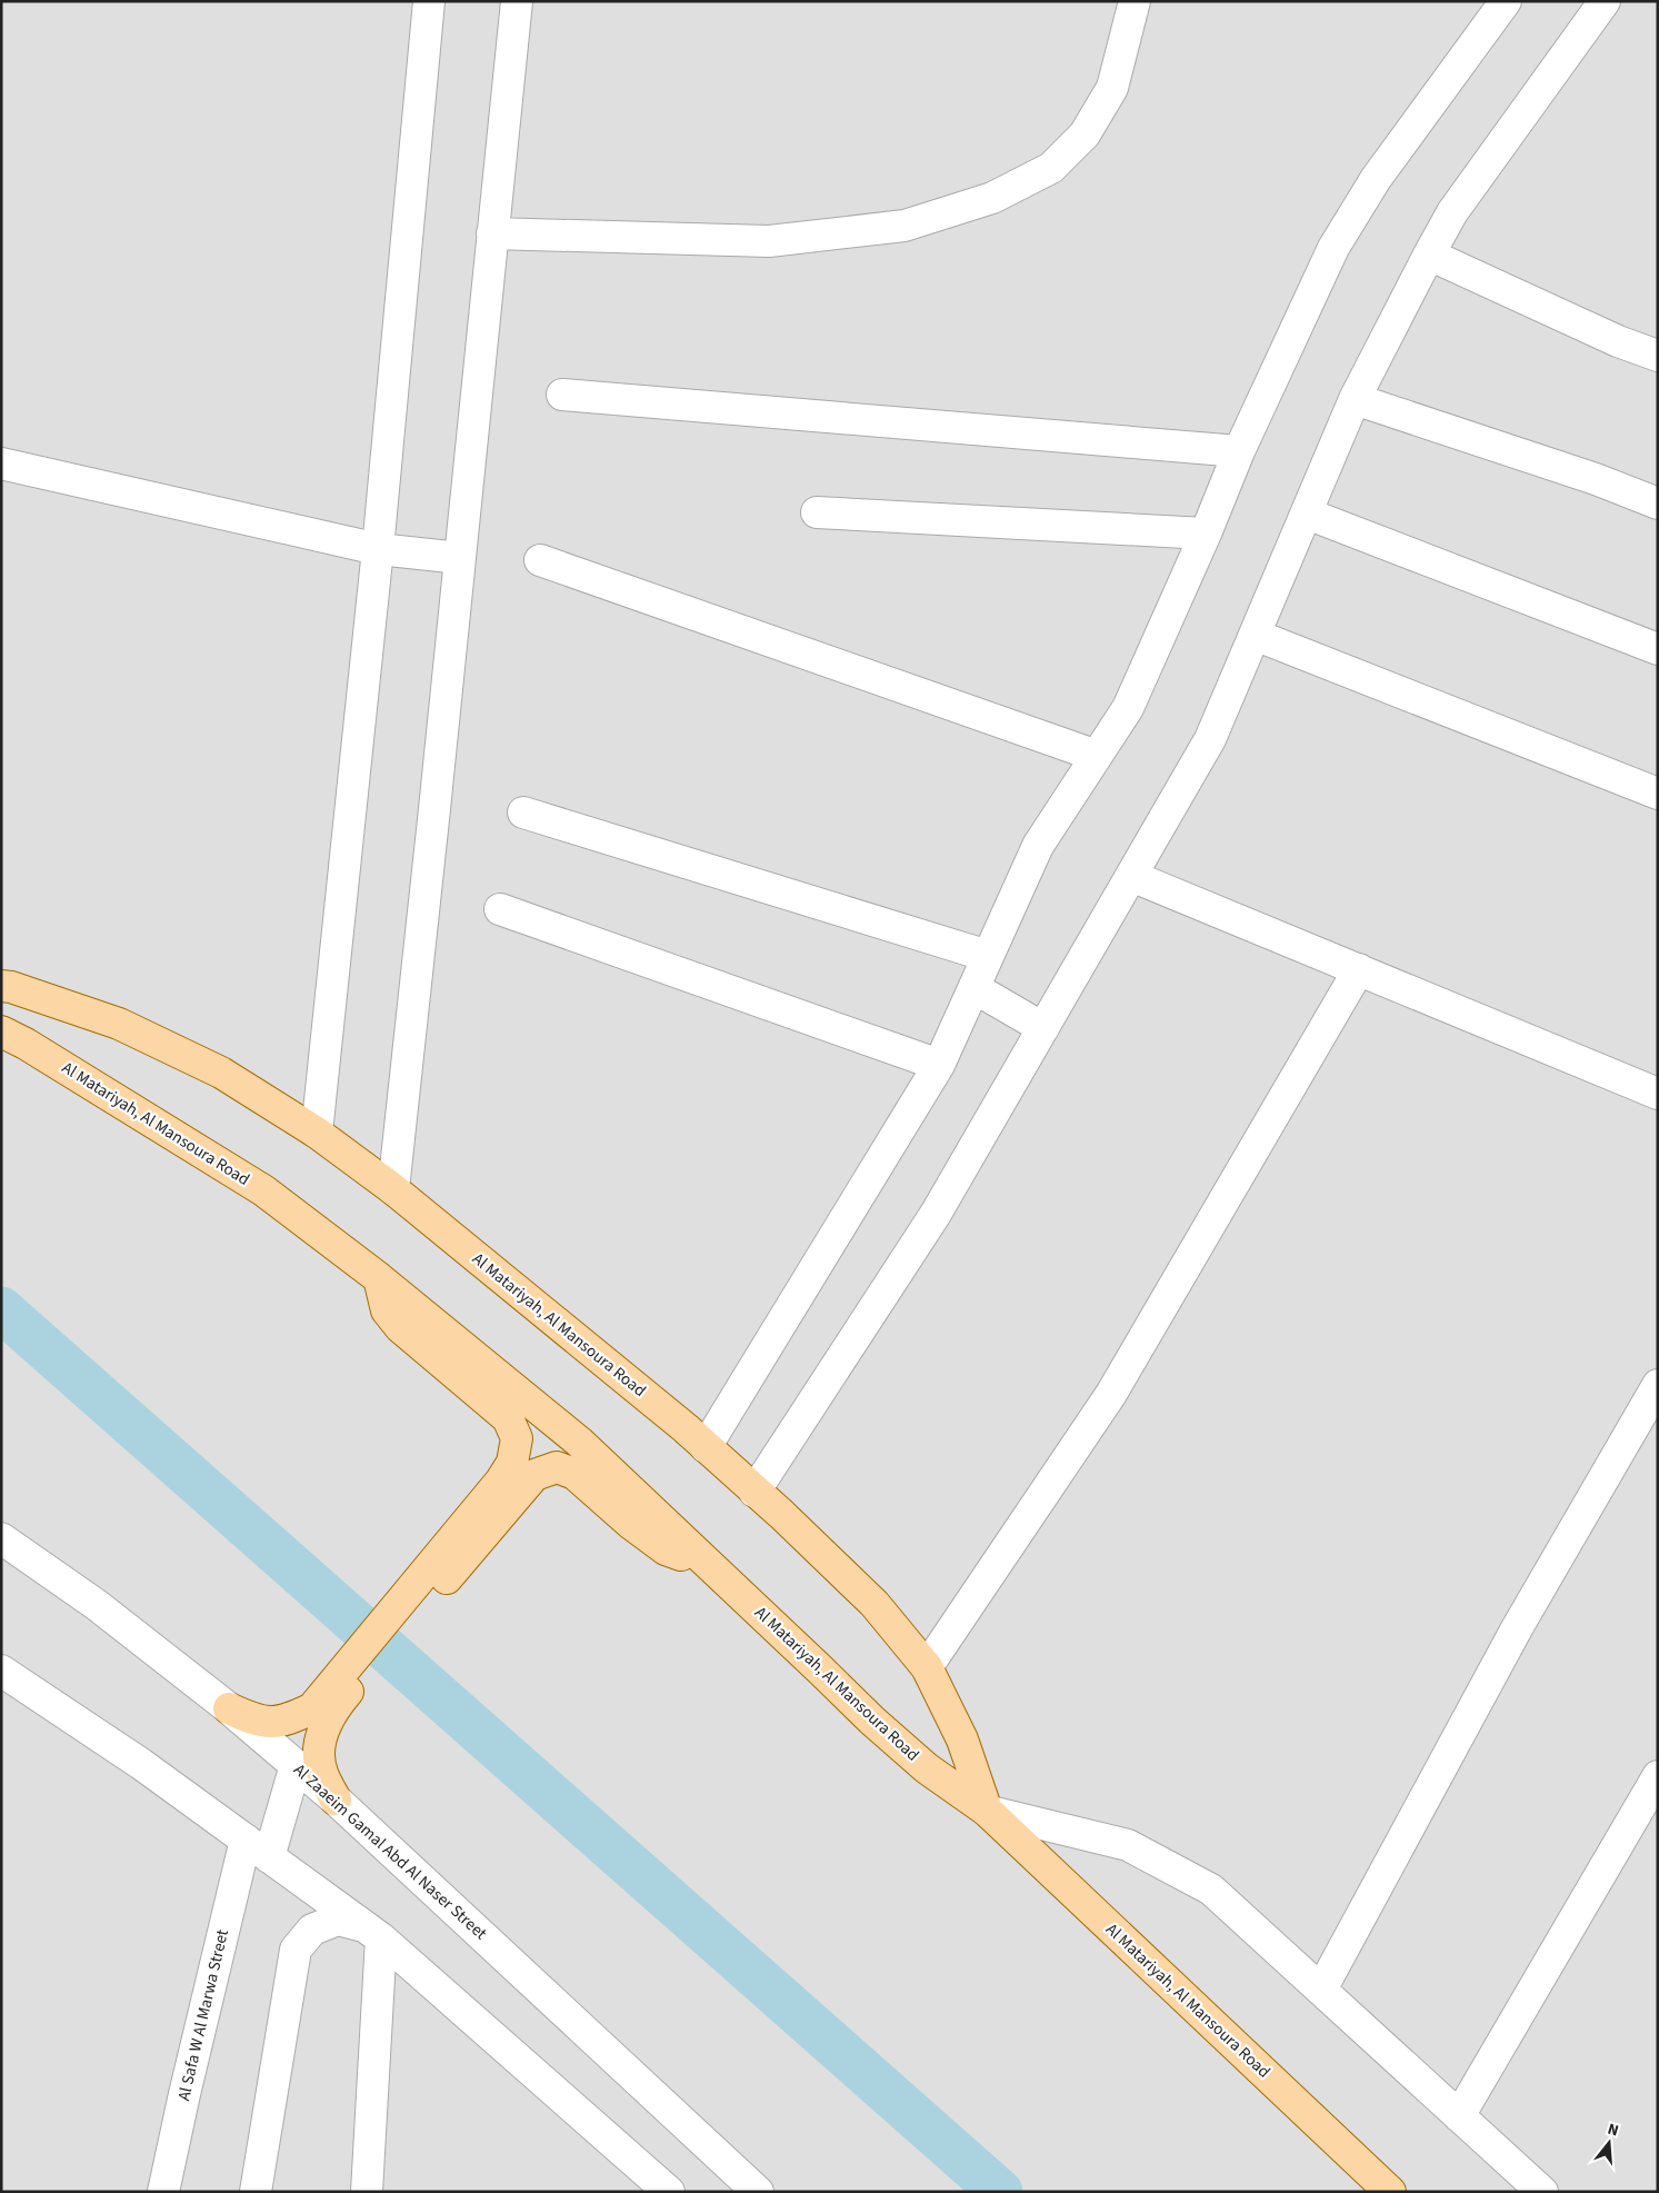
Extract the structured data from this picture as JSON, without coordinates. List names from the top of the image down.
{
  "streets": {
    "main road": ["Al Matariyah, Al Mansoura Road"],
    "street": ["Al Zaaeim Gamal Abd Al Naser Street", "Al Safa W Al Marwa Street"]
  },
  "crossings": [
    ["Al Zaaeim Gamal Abd Al Naser Street", "Al Safa W Al Marwa Street"]
  ],
  "north": "top"
}
